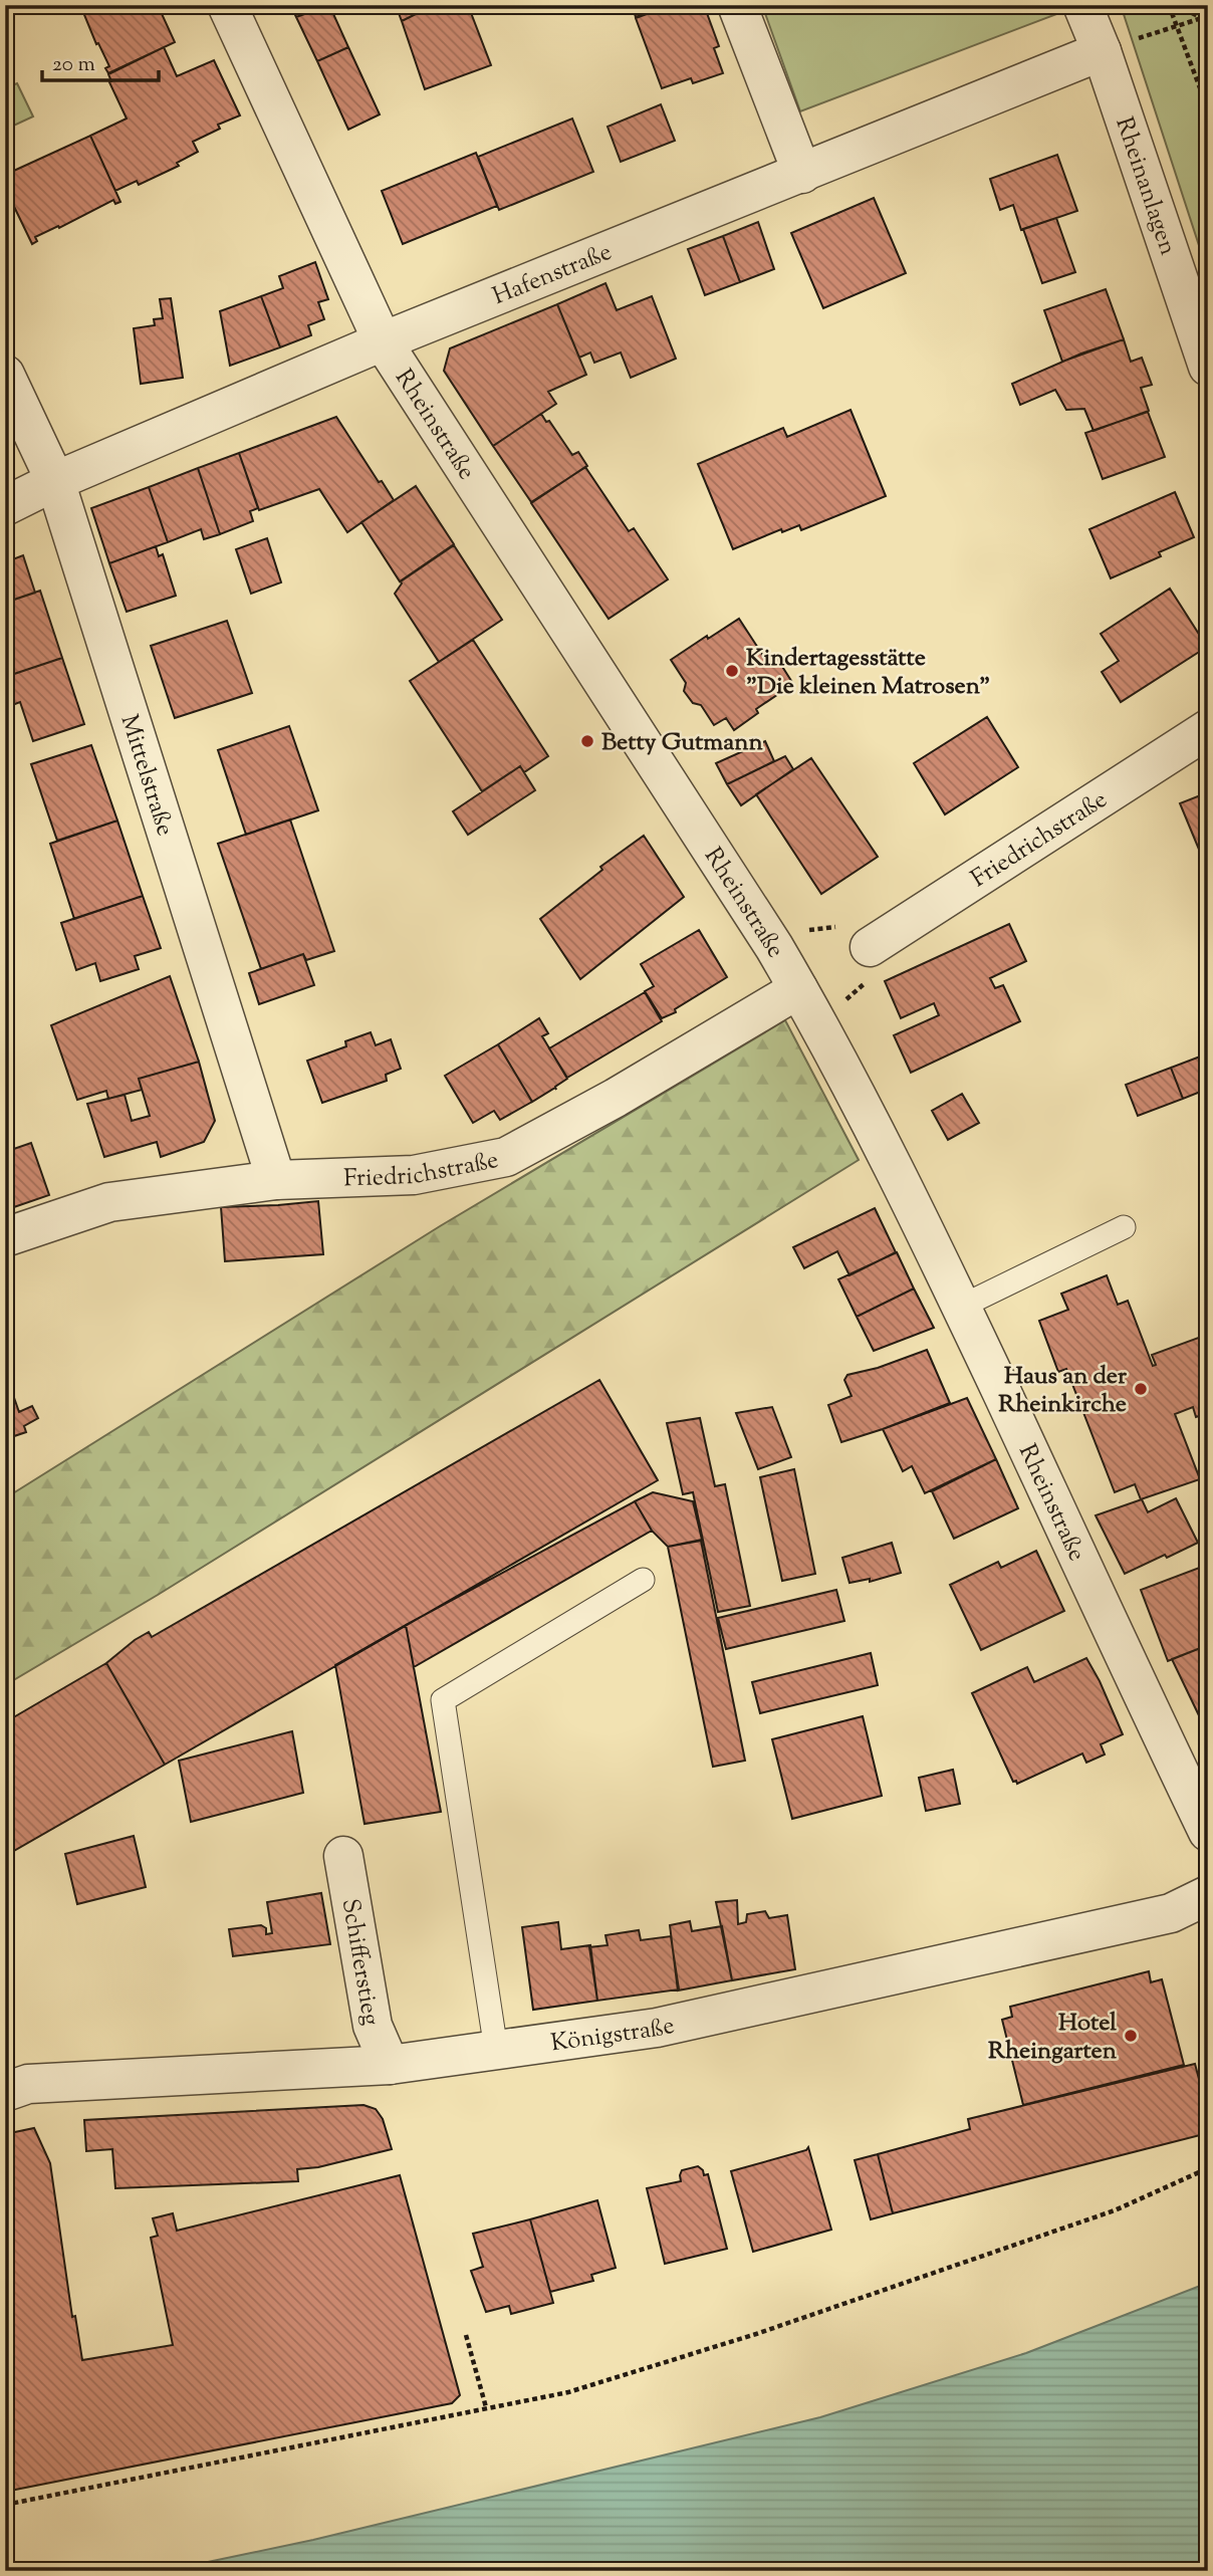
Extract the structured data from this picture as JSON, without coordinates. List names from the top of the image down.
{
  "streets": {
    "street": [
      "Rheinanlagen",
      "Hafenstraße",
      "Rheinstraße",
      "Mittelstraße",
      "Friedrichstraße",
      "Schifferstieg",
      "Königstraße"
    ]
  },
  "crossings": [
    ["Rheinanlagen", "Hafenstraße"],
    ["Hafenstraße", "Rheinstraße"],
    ["Hafenstraße", "Mittelstraße"],
    ["Rheinstraße", "Friedrichstraße"],
    ["Mittelstraße", "Friedrichstraße"],
    ["Schifferstieg", "Königstraße"]
  ],
  "places": [
    "Kindertagesstätte \"Die kleinen Matrosen\"",
    "Betty Gutmann",
    "Haus an der Rheinkirche",
    "Hotel Rheingarten"
  ],
  "scale_bar": "20 m"
}
